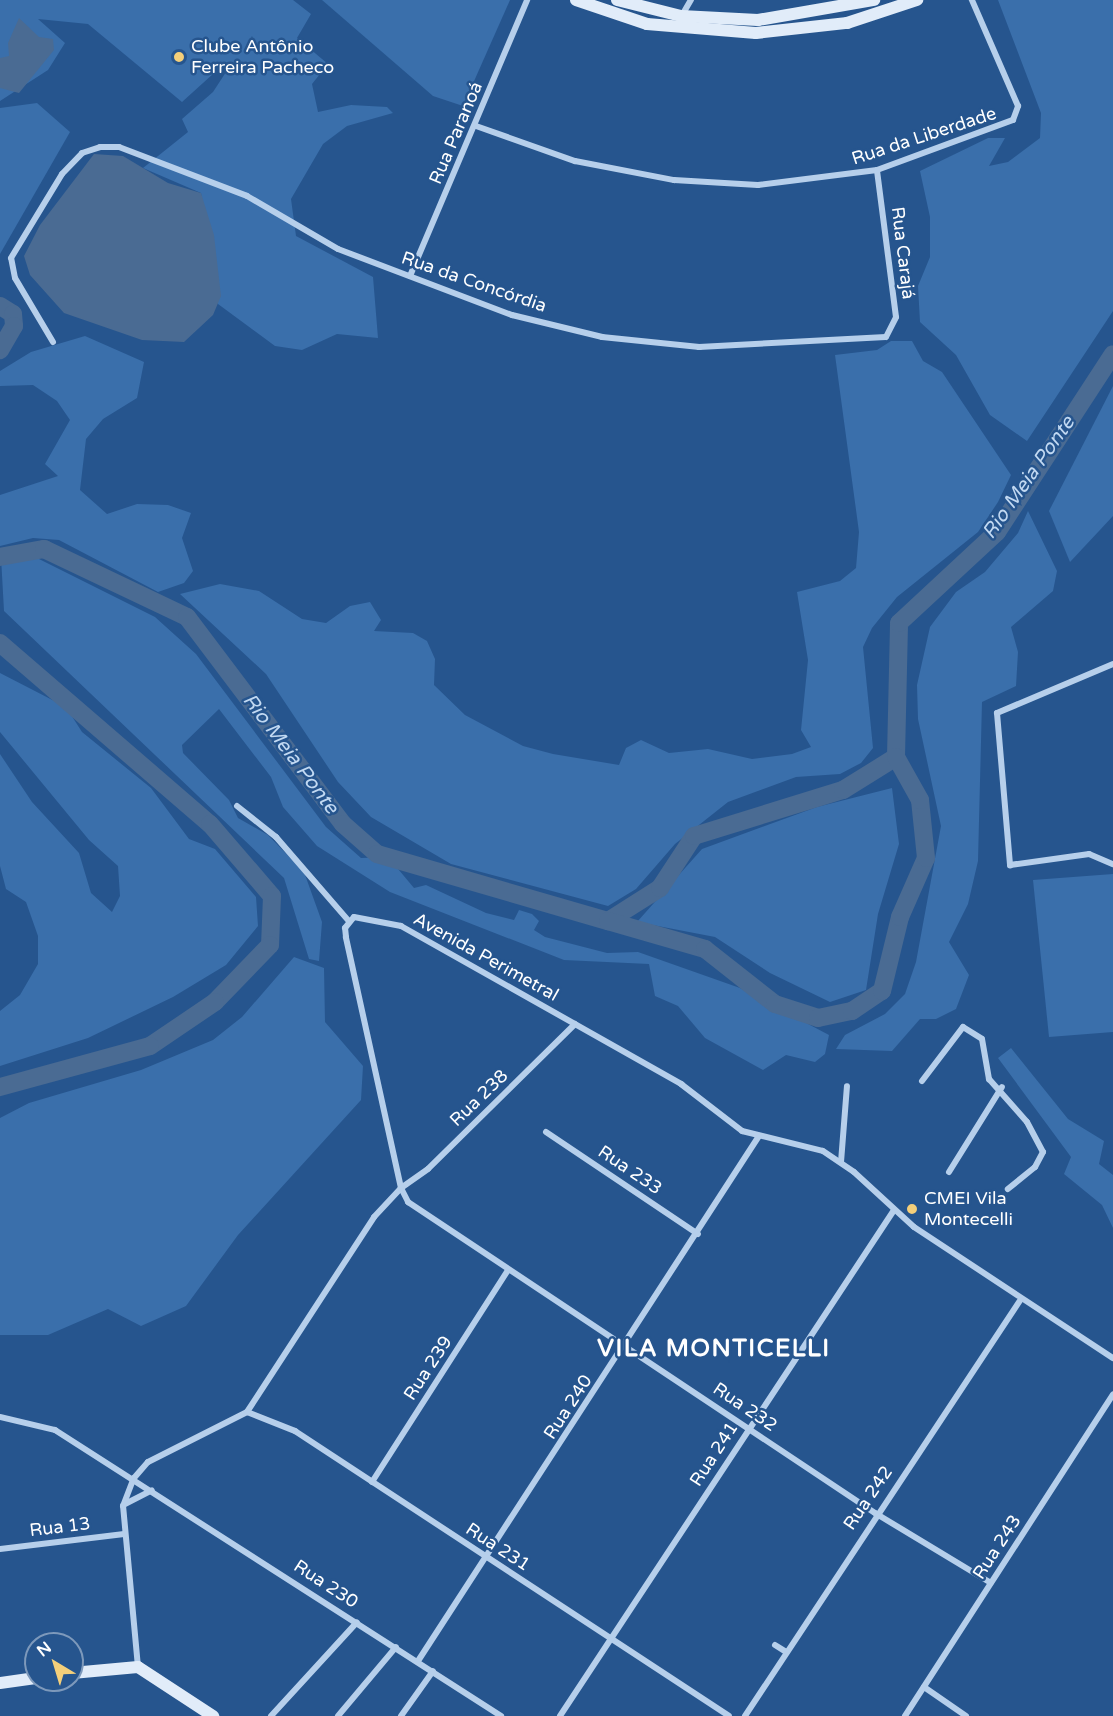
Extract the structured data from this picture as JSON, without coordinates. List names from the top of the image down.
{
  "streets": {
    "street": [
      "Rua Paranoá",
      "Rua da Liberdade",
      "Rua Carajá",
      "Rua da Concórdia",
      "Avenida Perimetral",
      "Rua 238",
      "Rua 233",
      "Rua 239",
      "Rua 240",
      "Rua 232",
      "Rua 241",
      "Rua 242",
      "Rua 13",
      "Rua 231",
      "Rua 243",
      "Rua 230"
    ]
  },
  "crossings": [
    ["Rua Paranoá", "Rua da Liberdade"],
    ["Rua Paranoá", "Rua da Concórdia"],
    ["Rua da Liberdade", "Rua Carajá"],
    ["Rua Carajá", "Rua da Concórdia"],
    ["Avenida Perimetral", "Rua 238"],
    ["Avenida Perimetral", "Rua 240"],
    ["Avenida Perimetral", "Rua 241"],
    ["Avenida Perimetral", "Rua 242"],
    ["Rua 238", "Rua 232"],
    ["Rua 233", "Rua 240"],
    ["Rua 239", "Rua 232"],
    ["Rua 239", "Rua 231"],
    ["Rua 240", "Rua 232"],
    ["Rua 240", "Rua 231"],
    ["Rua 240", "Rua 230"],
    ["Rua 232", "Rua 241"],
    ["Rua 232", "Rua 242"],
    ["Rua 232", "Rua 243"],
    ["Rua 241", "Rua 231"]
  ],
  "districts": ["VILA MONTICELLI"],
  "water": ["Rio Meia Ponte"],
  "places": ["Clube Antônio Ferreira Pacheco", "CMEI Vila Montecelli"],
  "north": "top left"
}
